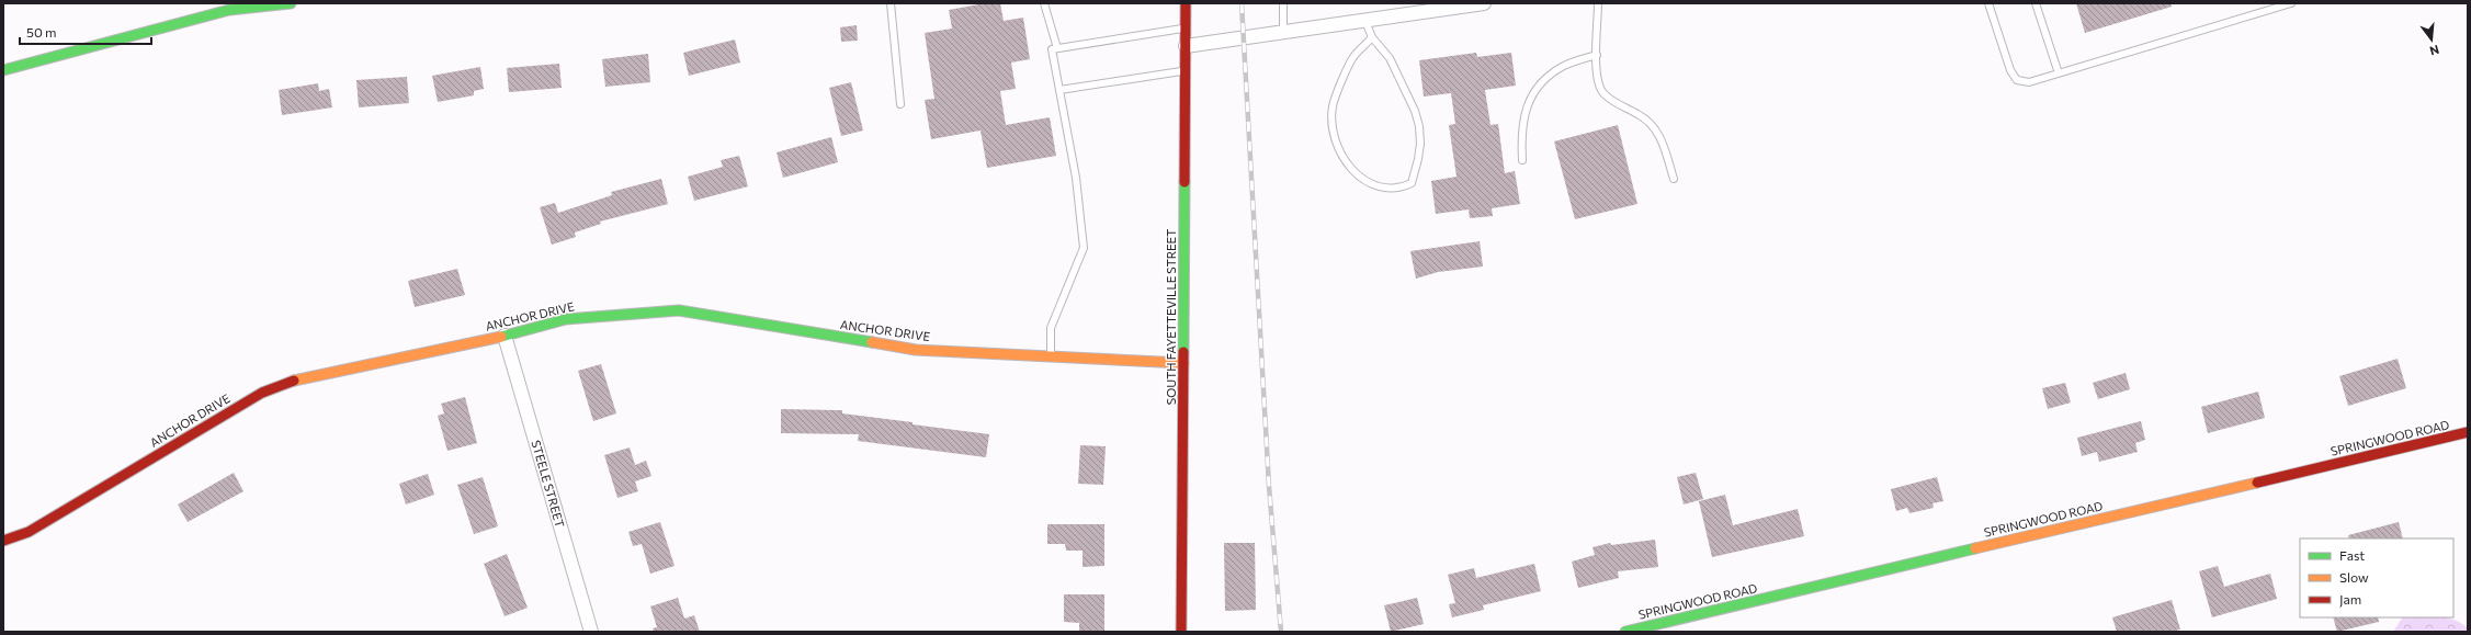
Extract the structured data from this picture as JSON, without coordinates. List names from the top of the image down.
{
  "streets": {
    "street": [
      "ANCHOR DRIVE",
      "SOUTH FAYETTEVILLE STREET",
      "SPRINGWOOD ROAD",
      "STEELE STREET"
    ]
  },
  "crossings": [
    ["ANCHOR DRIVE", "SOUTH FAYETTEVILLE STREET"],
    ["ANCHOR DRIVE", "STEELE STREET"]
  ],
  "legend": ["Fast", "Slow", "Jam"],
  "scale_bar": "50 m",
  "north": "bottom"
}
